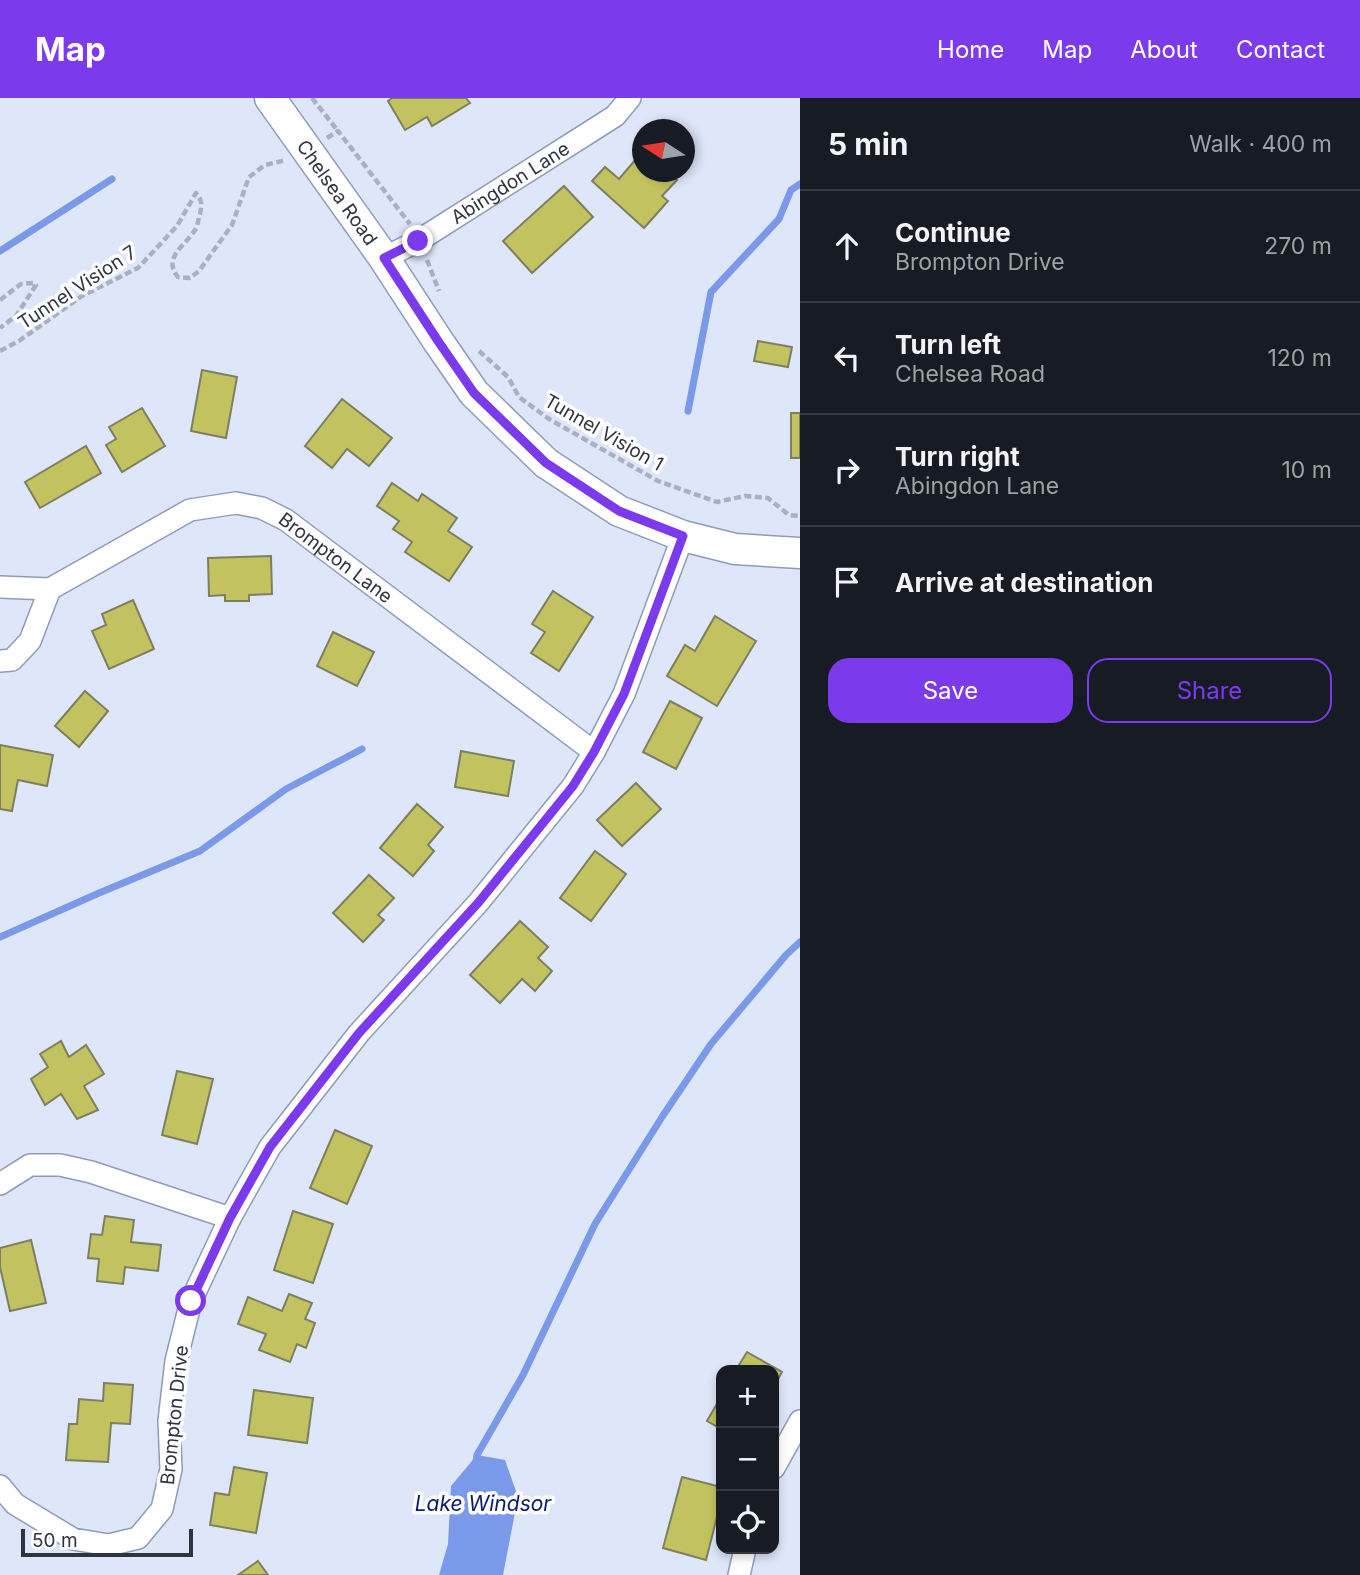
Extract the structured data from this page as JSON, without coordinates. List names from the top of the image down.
{
  "streets": {
    "street": [
      "Abingdon Lane",
      "Chelsea Road",
      "Brompton Lane",
      "Brompton Drive"
    ],
    "path": ["Tunnel Vision 7", "Tunnel Vision 1"]
  },
  "crossings": [
    ["Abingdon Lane", "Chelsea Road"],
    ["Chelsea Road", "Brompton Drive"],
    ["Brompton Lane", "Brompton Drive"]
  ],
  "water": ["Lake Windsor"],
  "scale_bar": "50 m",
  "north": "left",
  "page": {
    "header": "Map",
    "nav": [
      "Home",
      "Map",
      "About",
      "Contact"
    ],
    "heading": ["5 min", "Walk · 400 m"],
    "list": [
      ["Continue", "Brompton Drive", "270 m"],
      ["Turn left", "Chelsea Road", "120 m"],
      ["Turn right", "Abingdon Lane", "10 m"],
      "Arrive at destination"
    ],
    "buttons": ["Save", "Share"],
    "map_buttons": ["+", "−"],
    "scale": "50 m"
  }
}
